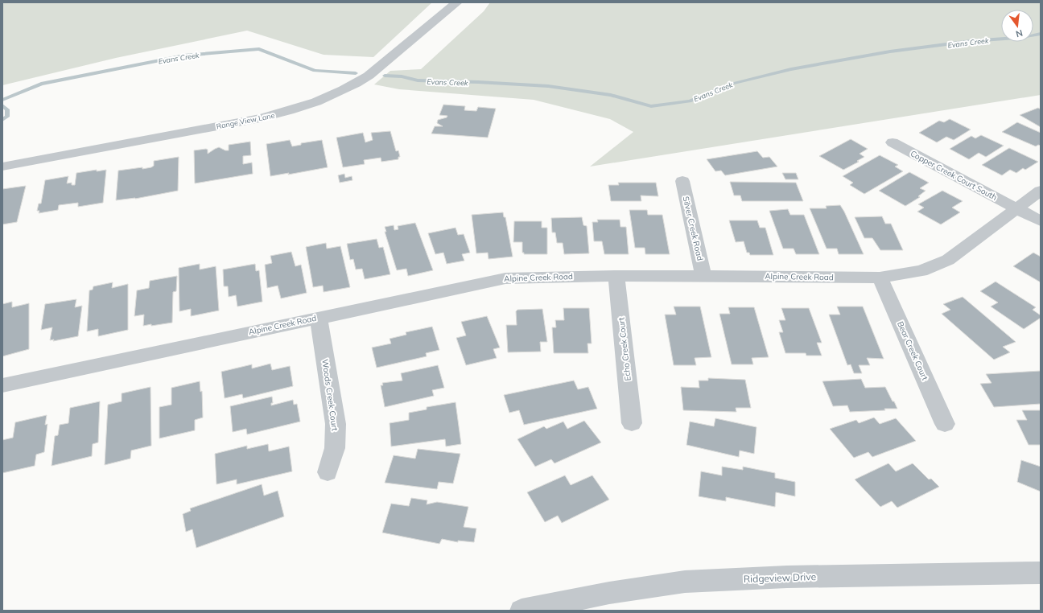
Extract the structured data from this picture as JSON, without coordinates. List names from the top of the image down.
{
  "streets": {
    "street": [
      "Range View Lane",
      "Copper Creek Court South",
      "Silver Creek Road",
      "Alpine Creek Road",
      "Echo Creek Court",
      "Bear Creek Court",
      "Woods Creek Court",
      "Ridgeview Drive"
    ]
  },
  "crossings": [
    ["Copper Creek Court South", "Alpine Creek Road"],
    ["Silver Creek Road", "Alpine Creek Road"],
    ["Alpine Creek Road", "Echo Creek Court"],
    ["Alpine Creek Road", "Bear Creek Court"],
    ["Alpine Creek Road", "Woods Creek Court"]
  ],
  "water": ["Evans Creek"],
  "north": "bottom"
}
